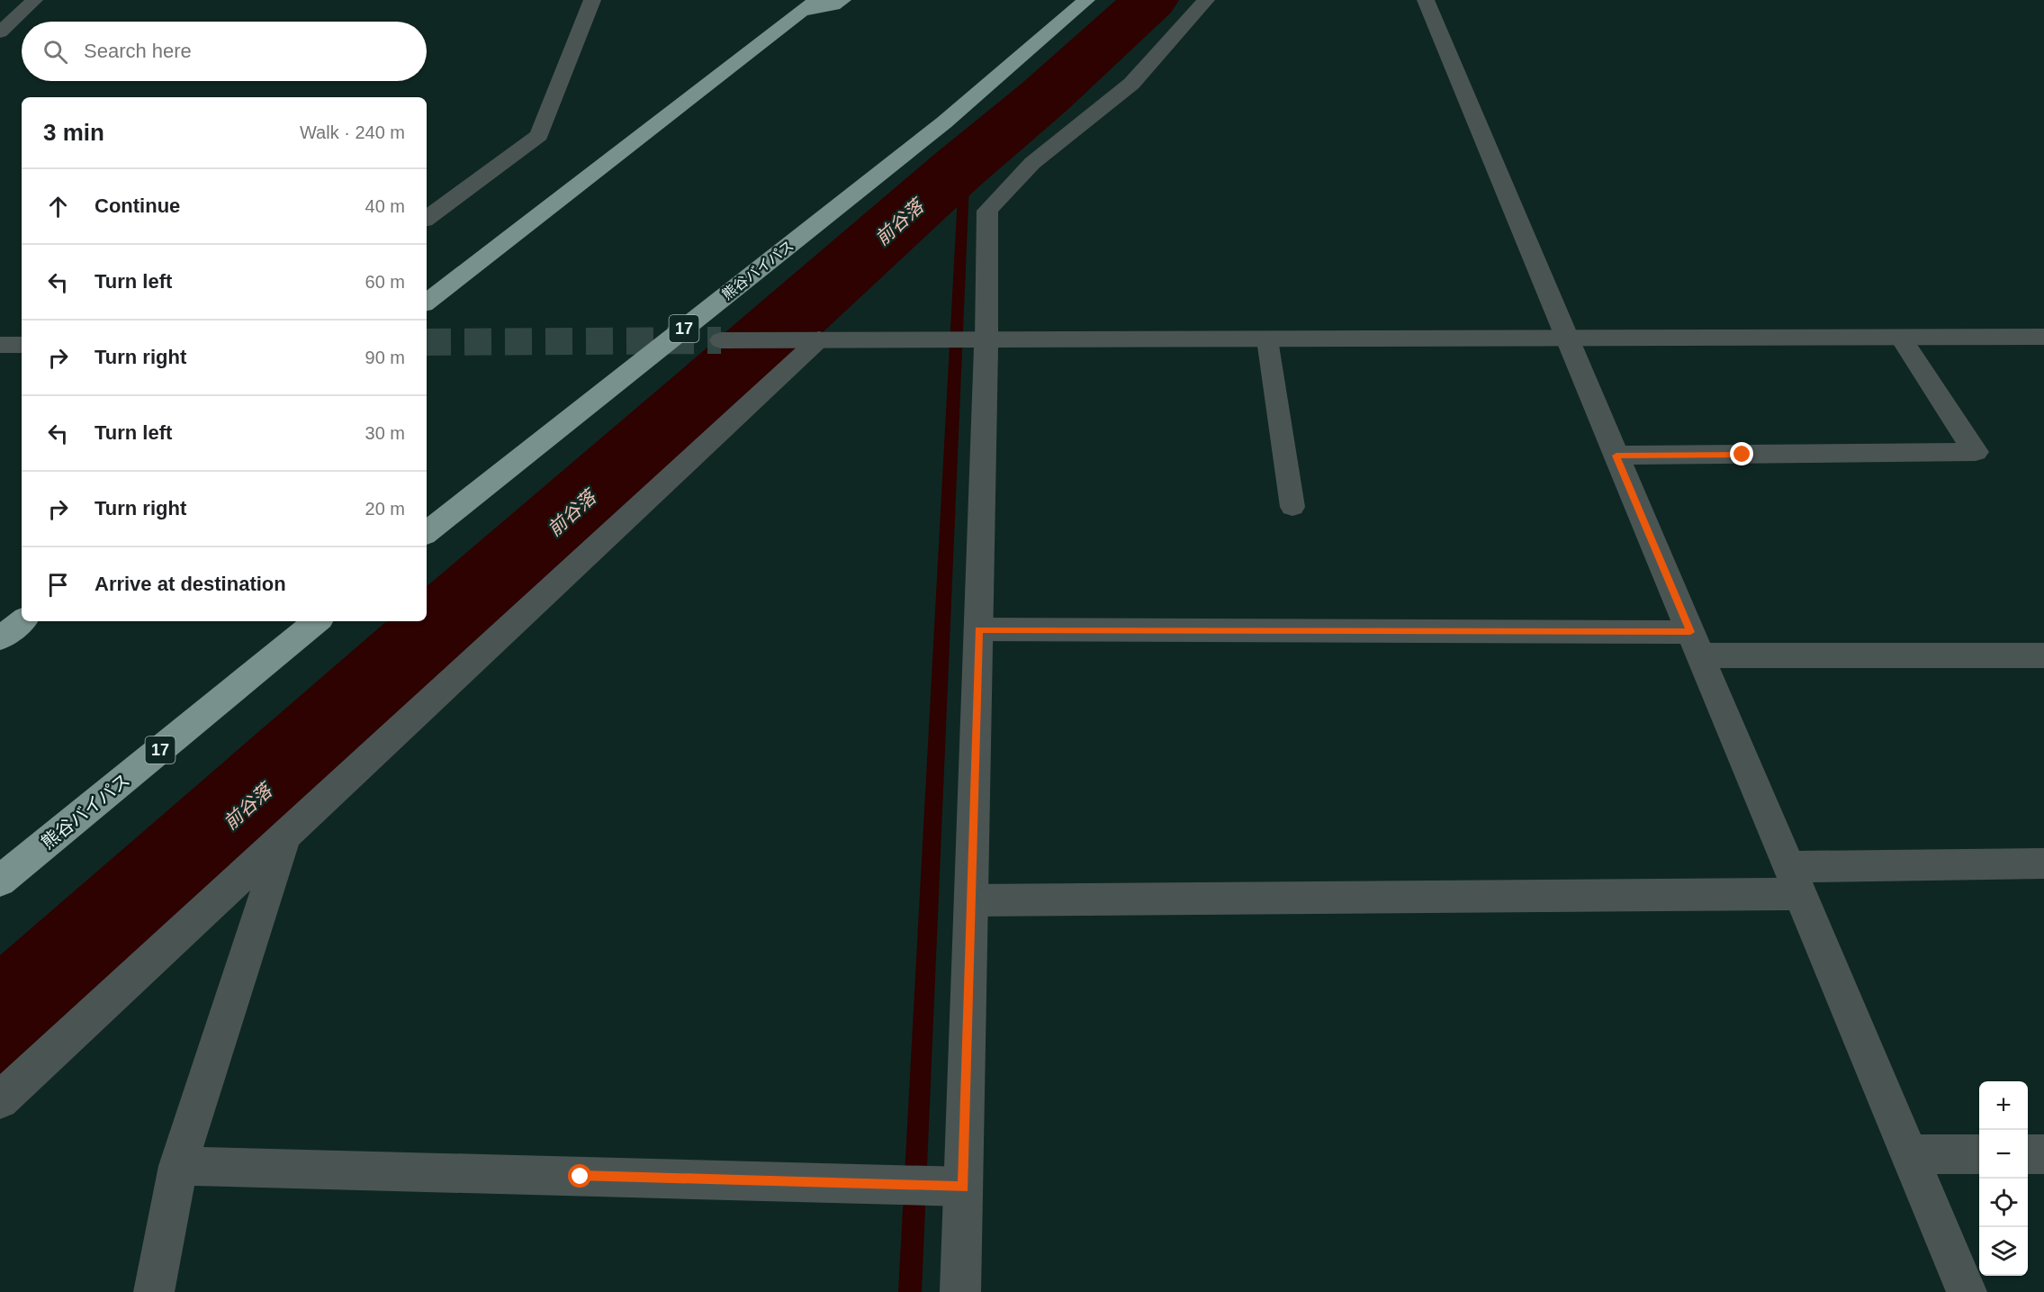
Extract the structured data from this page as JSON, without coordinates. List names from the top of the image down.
{
  "streets": {
    "highway": ["熊谷バイパス", "17"]
  },
  "water": ["前谷落"],
  "page": {
    "search": "Search here",
    "heading": ["3 min", "Walk · 240 m"],
    "list": [
      ["Continue", "40 m"],
      ["Turn left", "60 m"],
      ["Turn right", "90 m"],
      ["Turn left", "30 m"],
      ["Turn right", "20 m"],
      "Arrive at destination"
    ],
    "map_buttons": ["+", "−"]
  }
}
